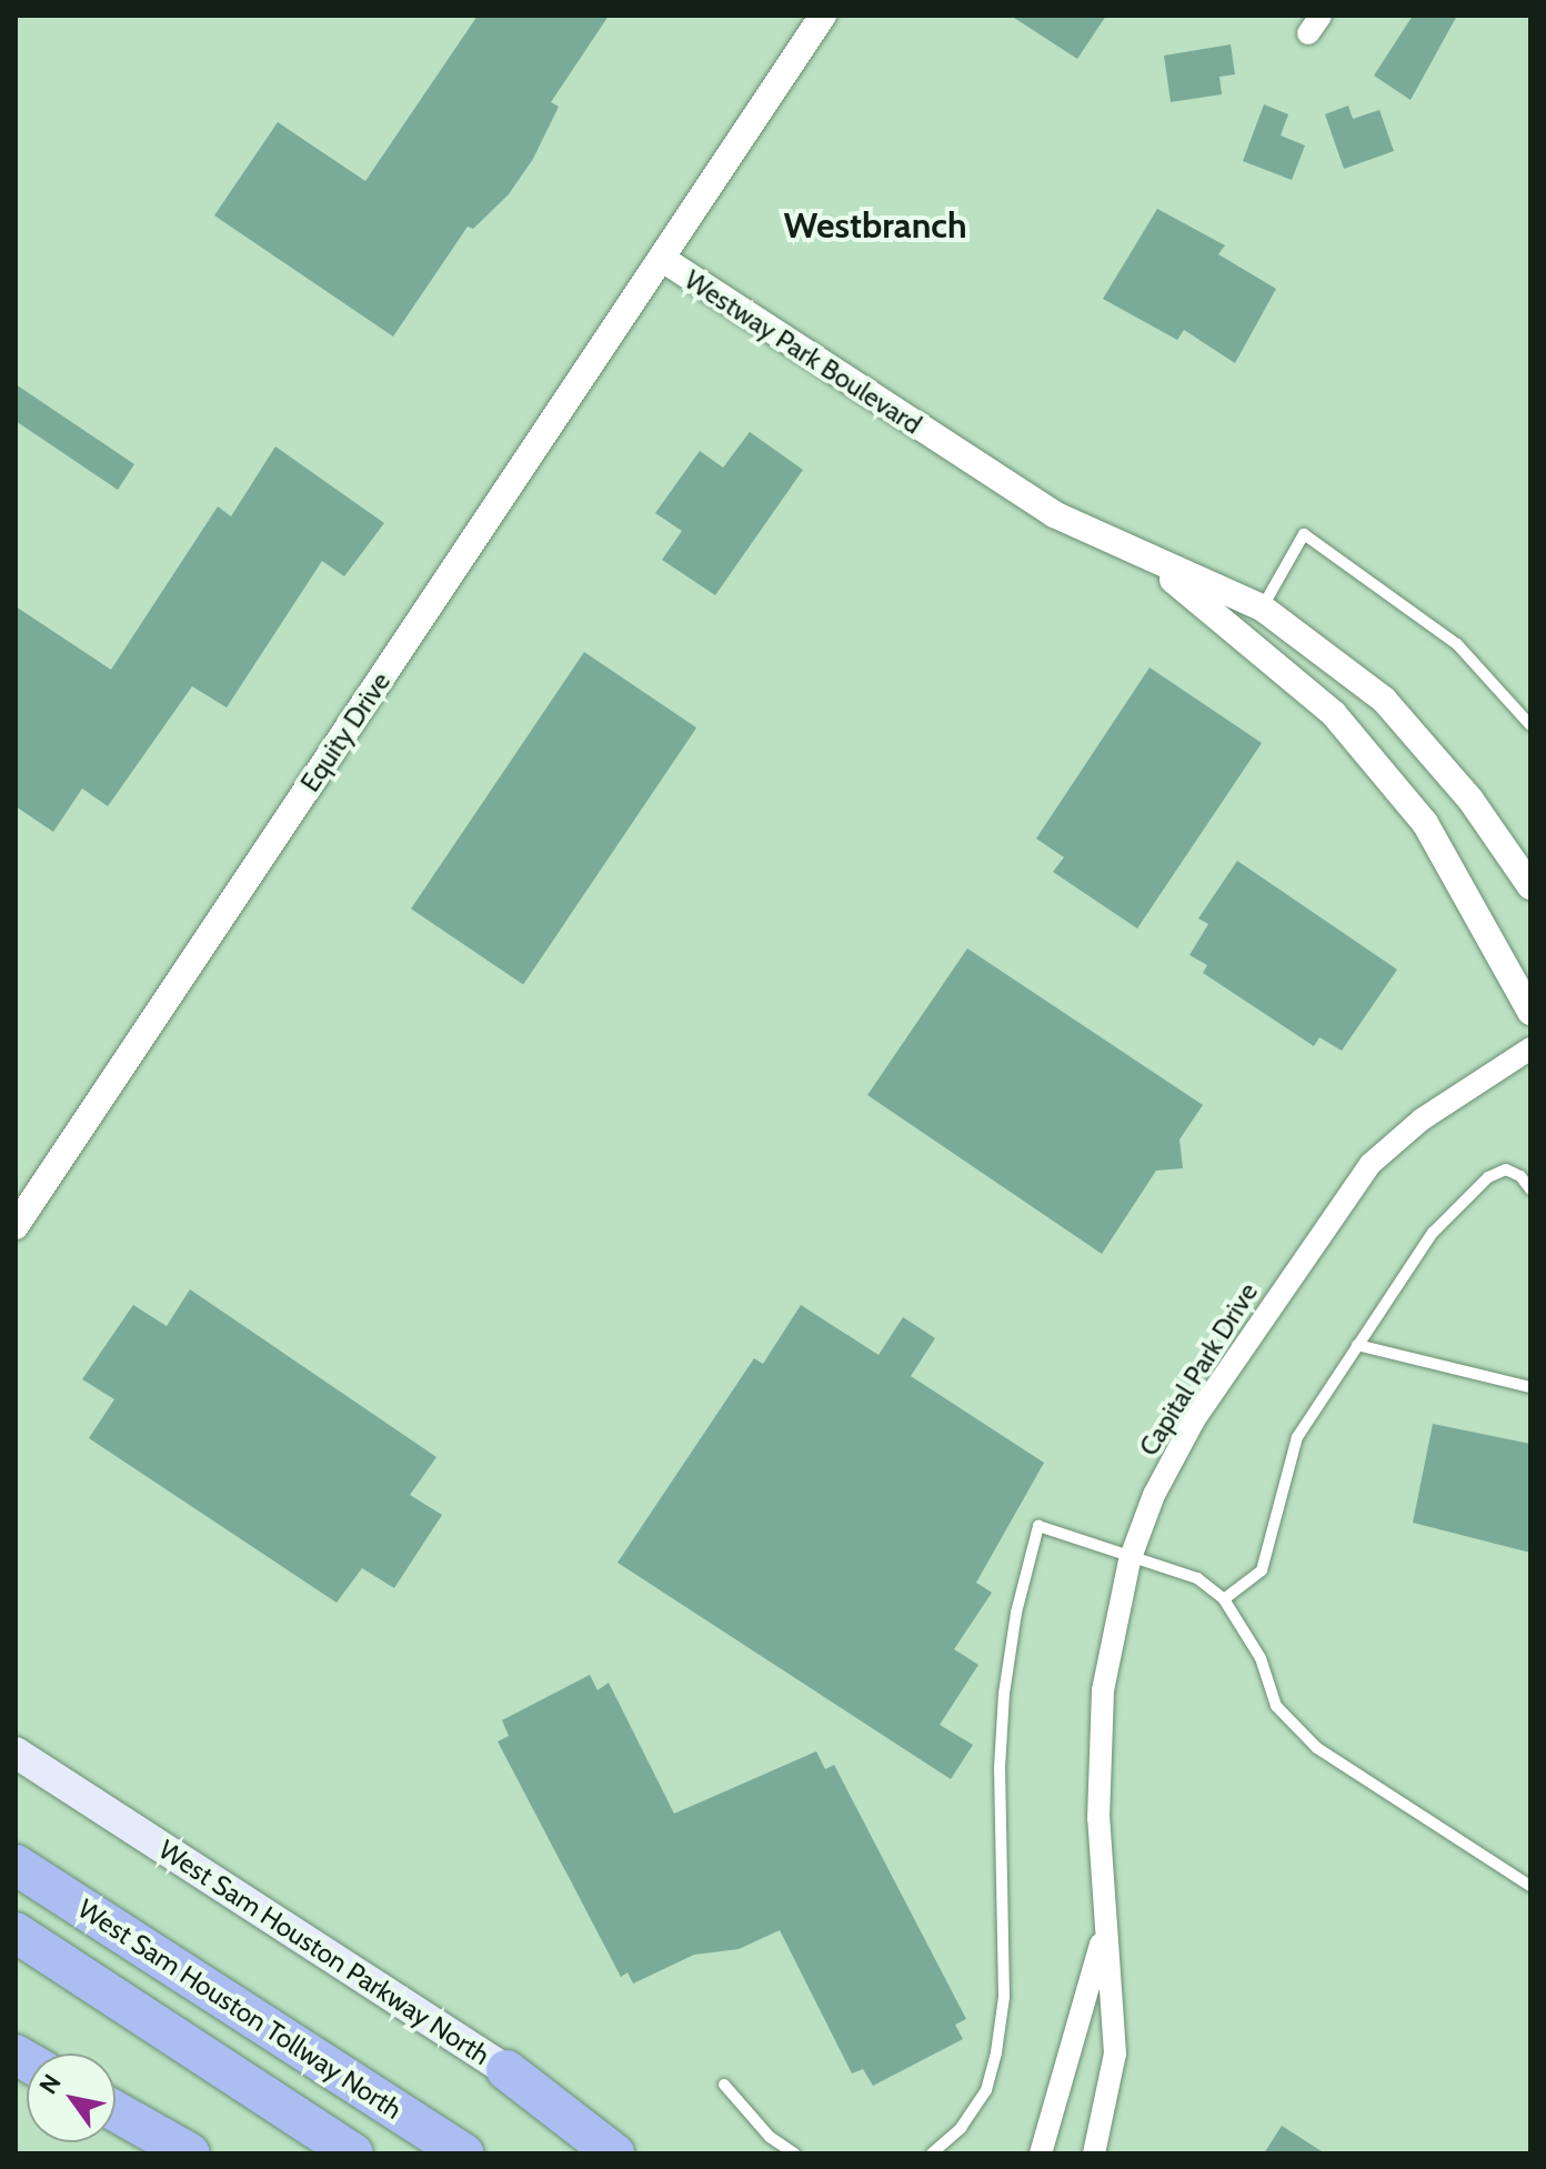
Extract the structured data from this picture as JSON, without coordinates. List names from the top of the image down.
{
  "streets": {
    "highway": ["West Sam Houston Tollway North"],
    "main road": ["West Sam Houston Parkway North"],
    "street": ["Westway Park Boulevard", "Equity Drive", "Capital Park Drive"]
  },
  "crossings": [
    ["Westway Park Boulevard", "Equity Drive"]
  ],
  "districts": ["Westbranch"],
  "north": "top left"
}
